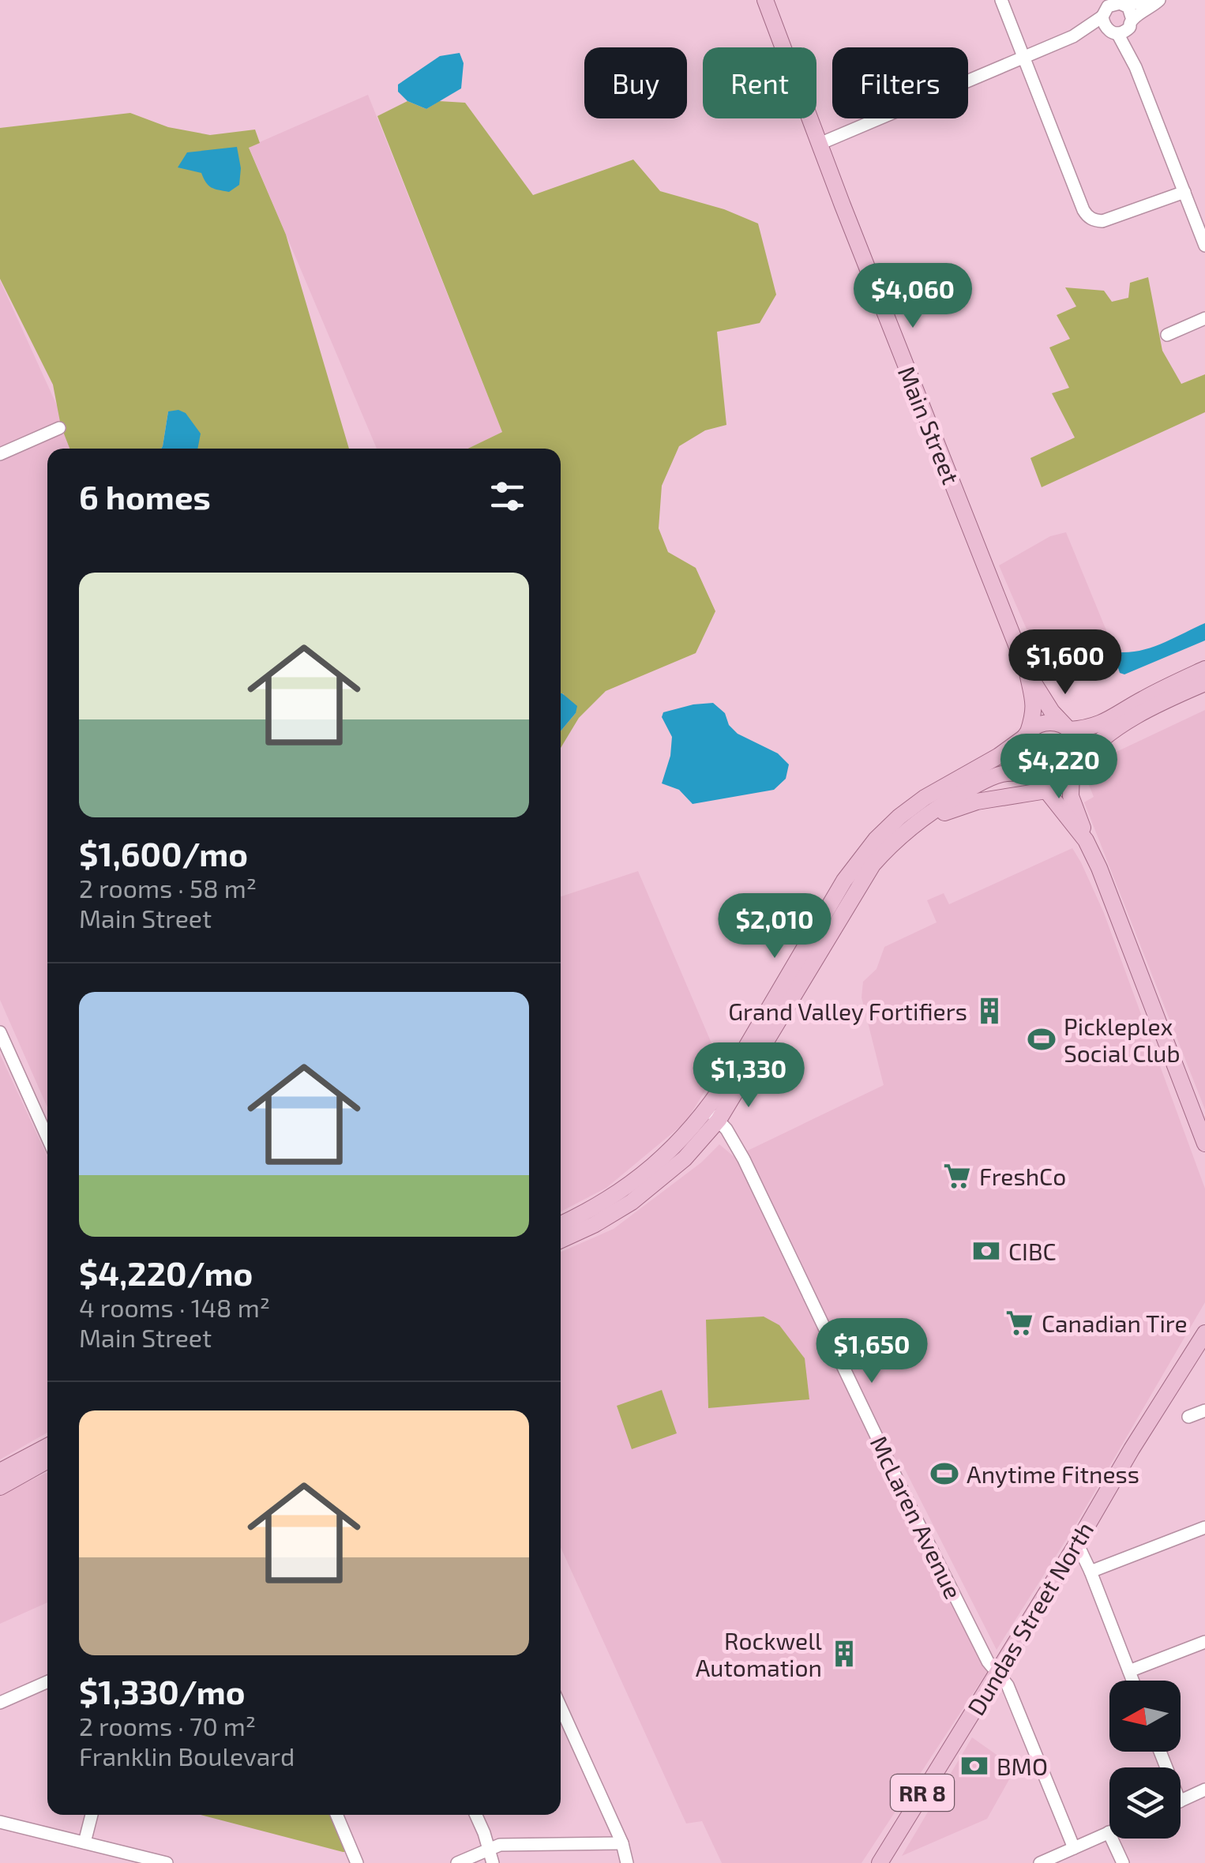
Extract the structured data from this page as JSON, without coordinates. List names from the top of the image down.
{
  "streets": {
    "main road": ["Main Street", "Dundas Street North", "RR 8"],
    "street": ["McLaren Avenue"]
  },
  "crossings": [
    ["McLaren Avenue", "Dundas Street North"]
  ],
  "places": {
    "building": ["Grand Valley Fortifiers", "Rockwell Automation"],
    "sports": ["Pickleplex Social Club", "Anytime Fitness"],
    "supermarket": ["FreshCo", "Canadian Tire"],
    "bank": ["CIBC", "BMO"]
  },
  "north": "left",
  "page": {
    "chip": ["Buy", "Rent", "Filters"],
    "price": [
      "$4,060",
      "$1,600",
      "$4,220",
      "$2,010",
      "$1,330",
      "$1,650"
    ],
    "heading": "6 homes",
    "list": [
      {
        "name": "$1,600/mo",
        "note": "2 rooms · 58 m² · Main Street"
      },
      {
        "name": "$4,220/mo",
        "note": "4 rooms · 148 m² · Main Street"
      },
      {
        "name": "$1,330/mo",
        "note": "2 rooms · 70 m² · Franklin Boulevard"
      }
    ]
  }
}
